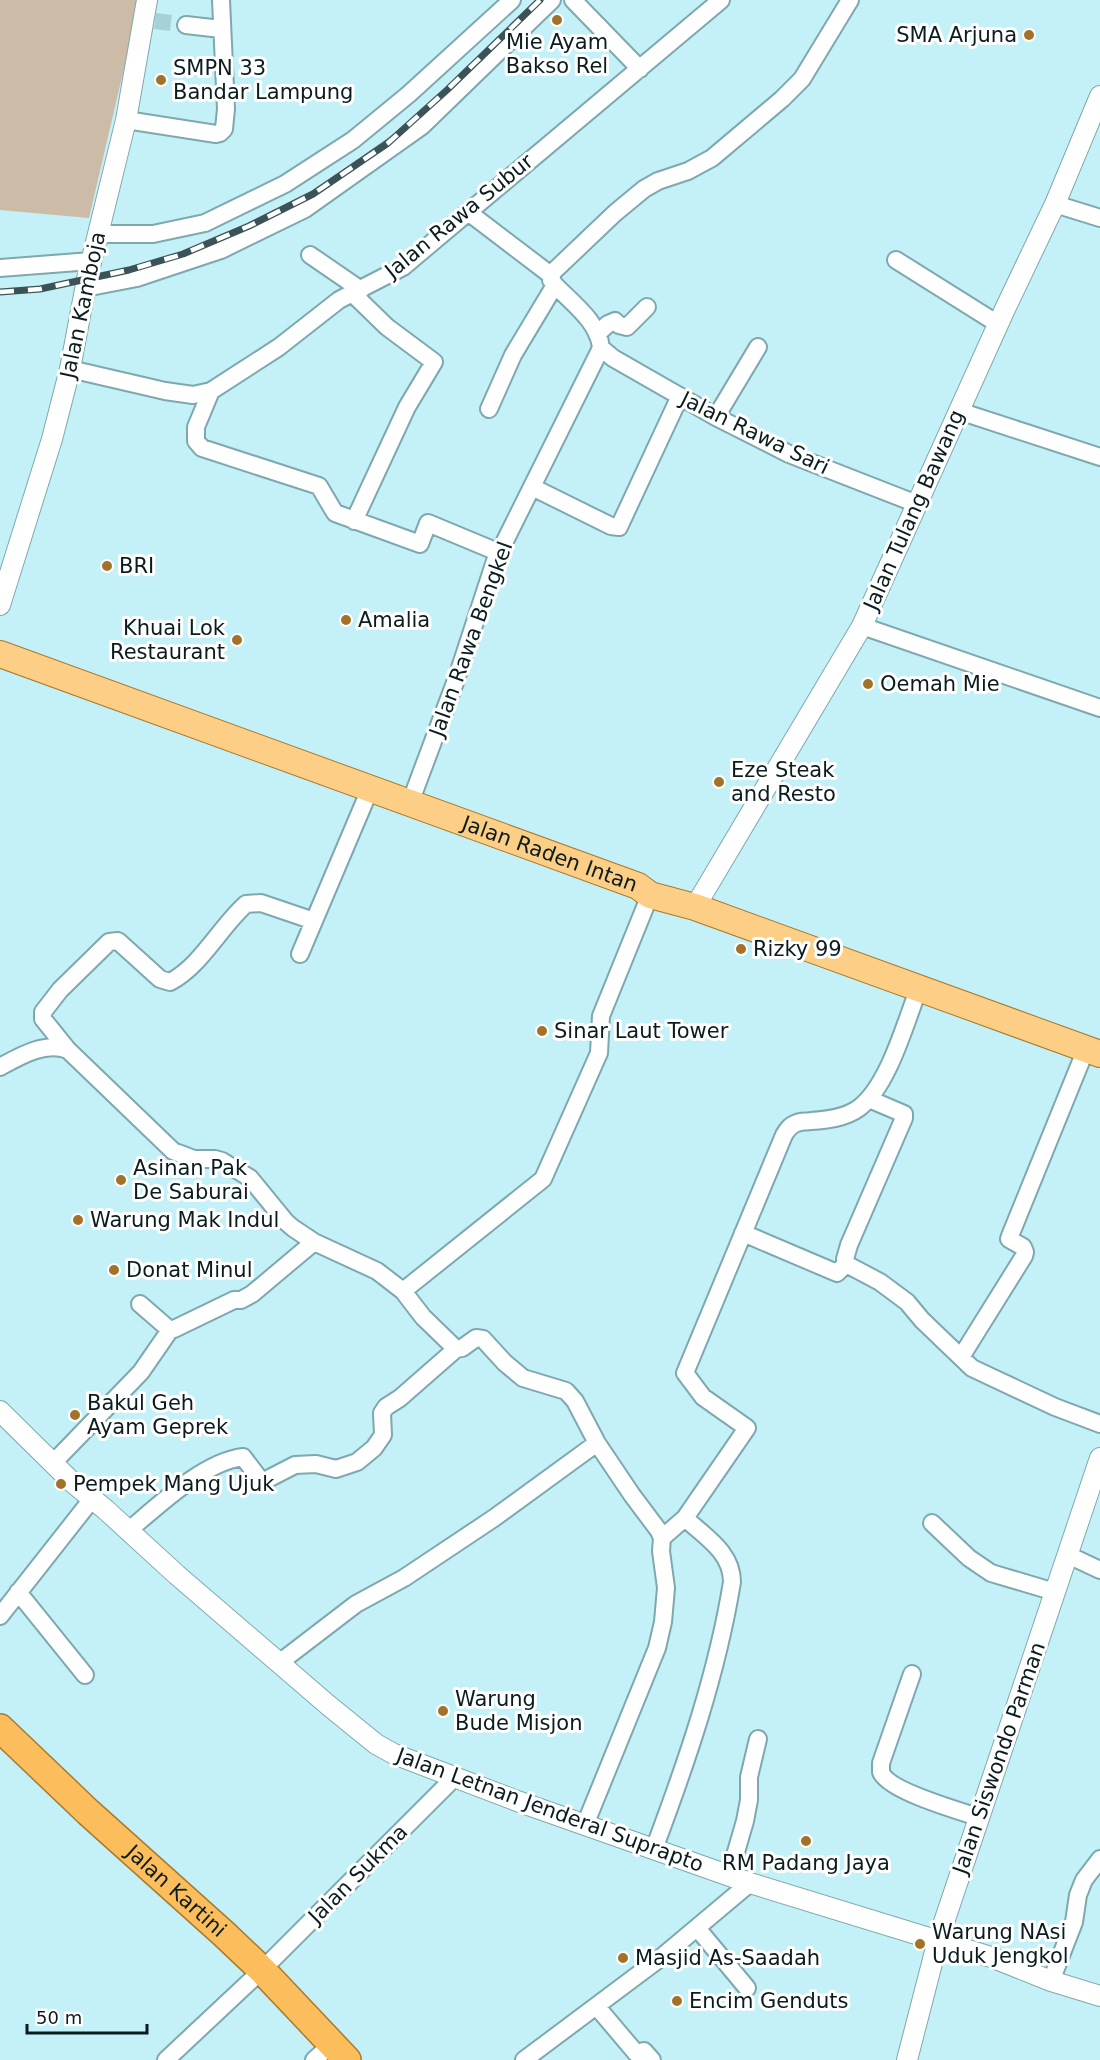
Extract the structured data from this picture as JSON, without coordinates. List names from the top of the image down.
{
  "streets": {
    "highway": ["Jalan Kartini"],
    "main road": ["Jalan Raden Intan"],
    "street": [
      "Jalan Rawa Subur",
      "Jalan Kamboja",
      "Jalan Rawa Sari",
      "Jalan Tulang Bawang",
      "Jalan Rawa Bengkel",
      "Jalan Siswondo Parman",
      "Jalan Letnan Jenderal Suprapto",
      "Jalan Sukma"
    ]
  },
  "crossings": [
    ["Jalan Rawa Subur", "Jalan Rawa Sari"],
    ["Jalan Rawa Sari", "Jalan Tulang Bawang"],
    ["Jalan Rawa Sari", "Jalan Rawa Bengkel"],
    ["Jalan Tulang Bawang", "Jalan Raden Intan"],
    ["Jalan Rawa Bengkel", "Jalan Raden Intan"],
    ["Jalan Siswondo Parman", "Jalan Letnan Jenderal Suprapto"],
    ["Jalan Letnan Jenderal Suprapto", "Jalan Sukma"],
    ["Jalan Sukma", "Jalan Kartini"]
  ],
  "places": [
    "Mie Ayam Bakso Rel",
    "SMA Arjuna",
    "SMPN 33 Bandar Lampung",
    "BRI",
    "Amalia",
    "Khuai Lok Restaurant",
    "Oemah Mie",
    "Eze Steak and Resto",
    "Rizky 99",
    "Sinar Laut Tower",
    "Asinan Pak De Saburai",
    "Warung Mak Indul",
    "Donat Minul",
    "Bakul Geh Ayam Geprek",
    "Pempek Mang Ujuk",
    "Warung Bude Misjon",
    "RM Padang Jaya",
    "Warung NAsi Uduk Jengkol",
    "Masjid As-Saadah",
    "Encim Genduts"
  ],
  "scale_bar": "50 m"
}
